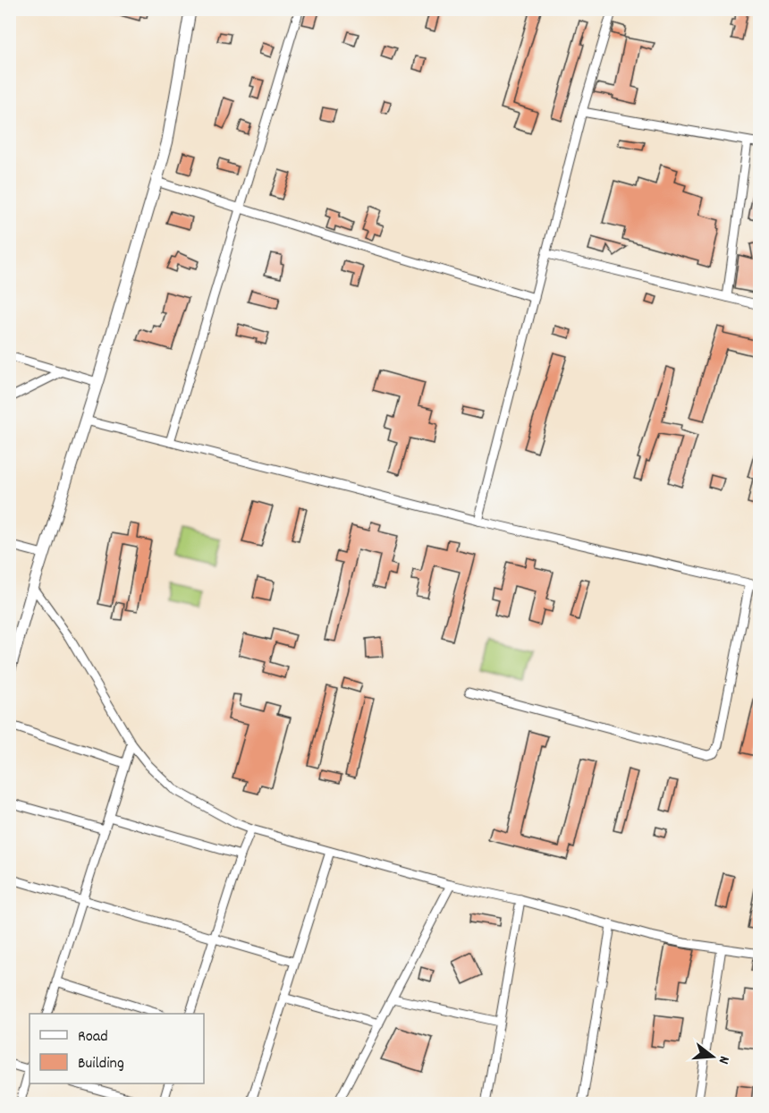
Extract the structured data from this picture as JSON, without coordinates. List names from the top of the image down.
{
  "legend": ["Road", "Building"],
  "north": "right"
}
